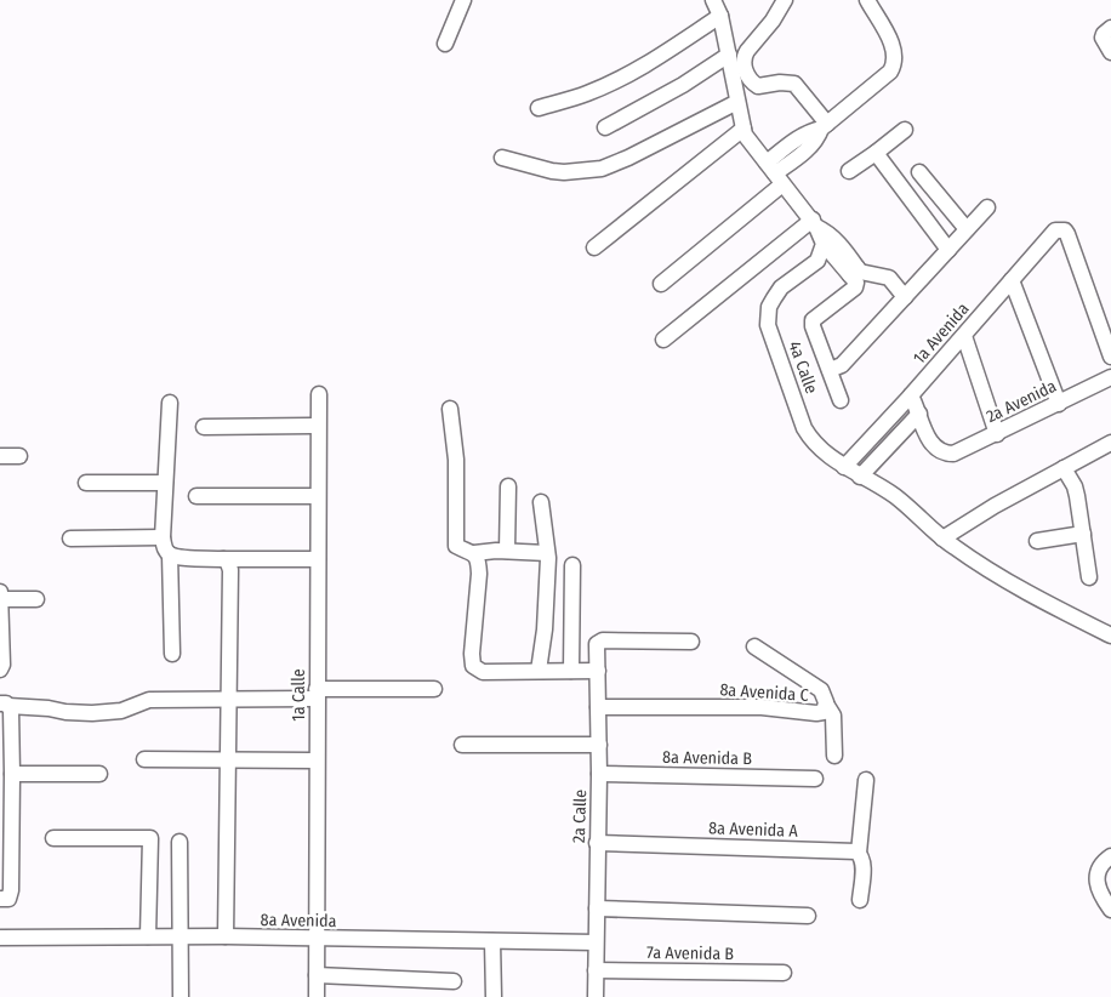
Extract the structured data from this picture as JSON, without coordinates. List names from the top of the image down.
{
  "streets": {
    "street": [
      "1a Avenida",
      "4a Calle",
      "2a Avenida",
      "8a Avenida C",
      "1a Calle",
      "8a Avenida B",
      "2a Calle",
      "8a Avenida A",
      "8a Avenida",
      "7a Avenida B"
    ]
  },
  "crossings": [
    ["1a Avenida", "4a Calle"],
    ["8a Avenida C", "2a Calle"],
    ["1a Calle", "8a Avenida"],
    ["8a Avenida B", "2a Calle"],
    ["2a Calle", "8a Avenida A"],
    ["2a Calle", "8a Avenida"],
    ["2a Calle", "7a Avenida B"]
  ]
}
